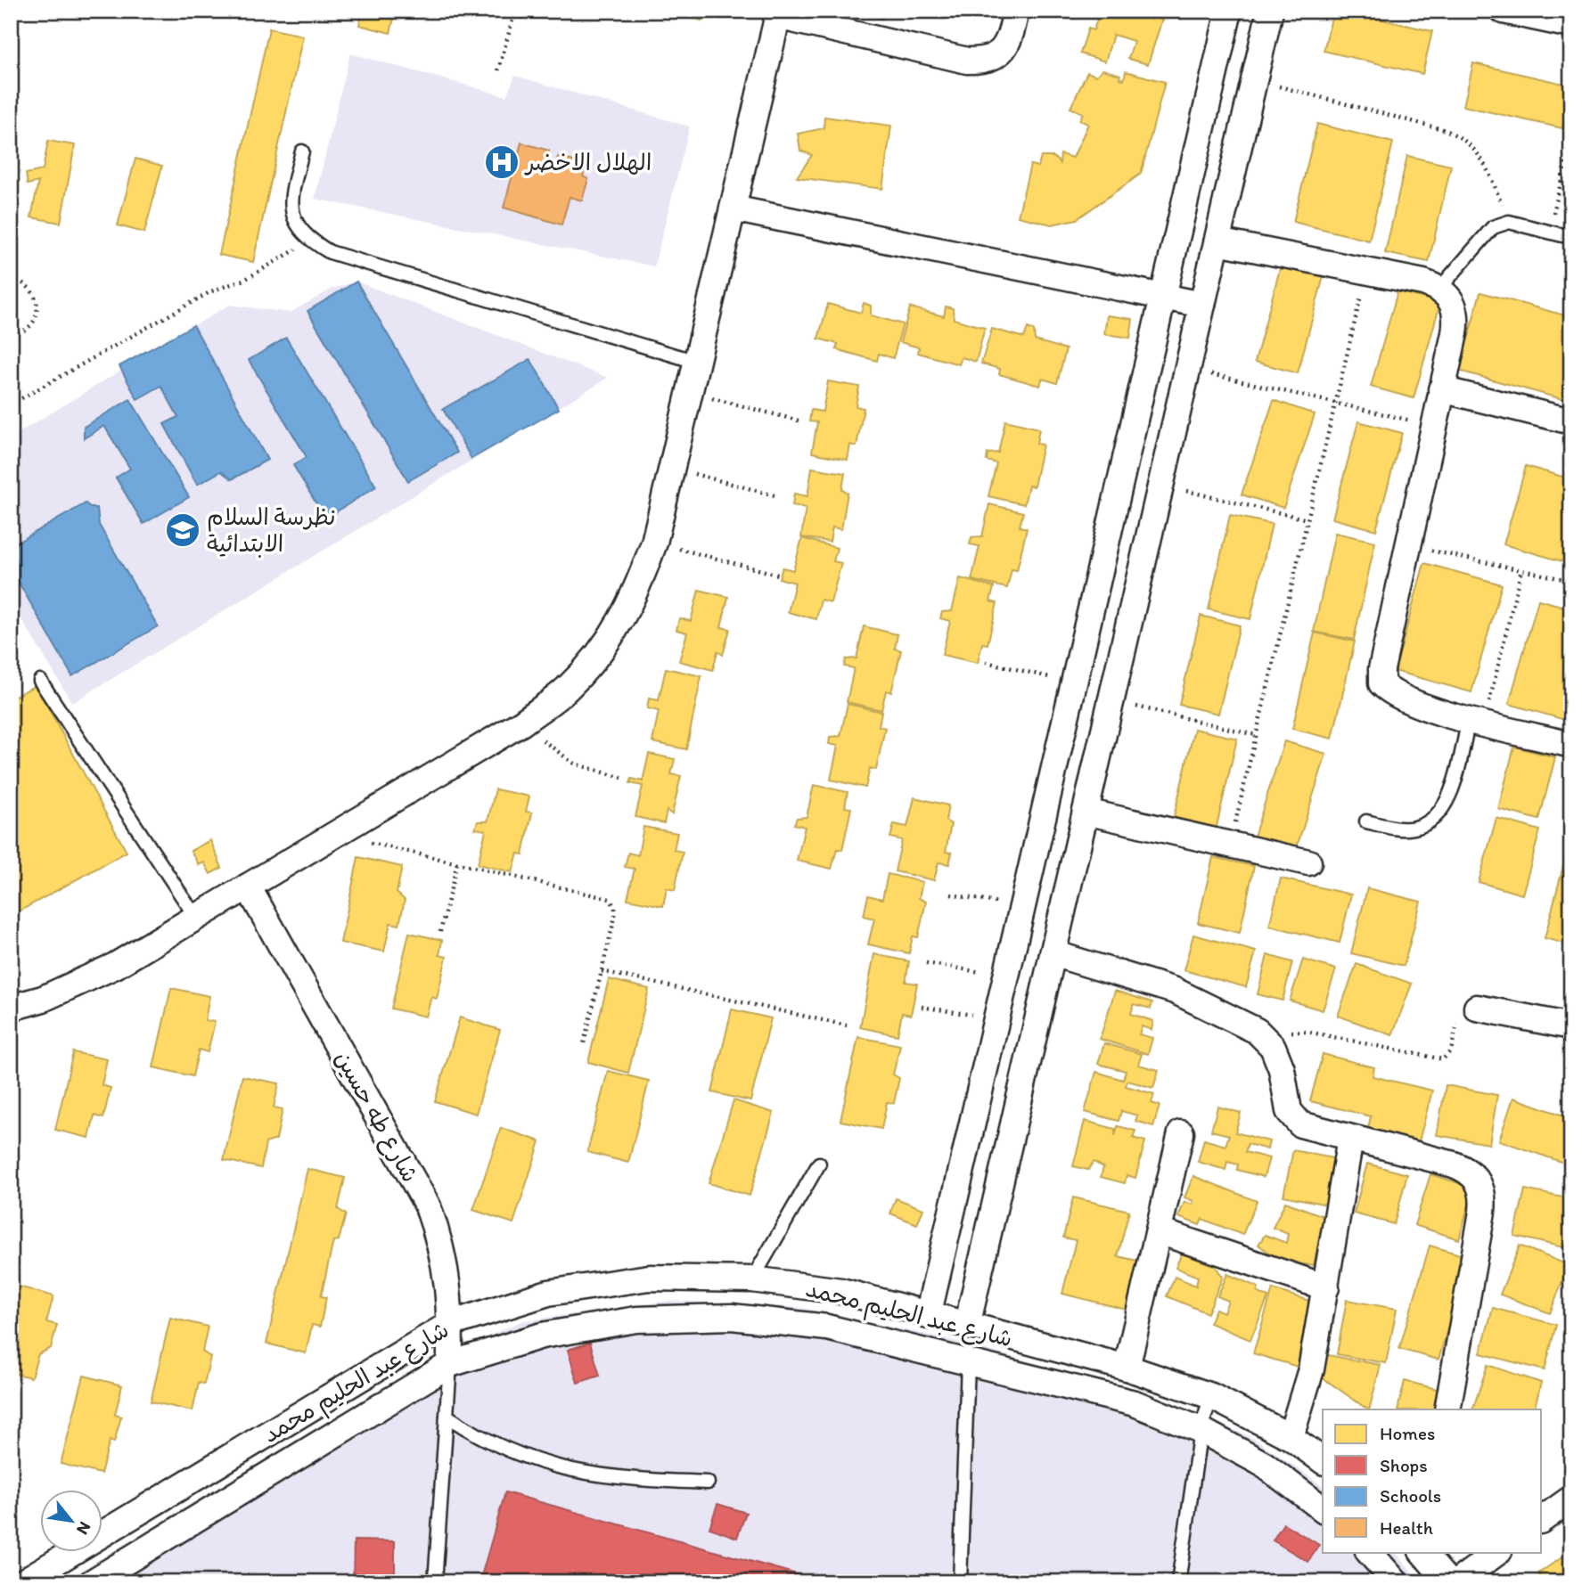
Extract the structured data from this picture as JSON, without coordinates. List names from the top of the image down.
{
  "streets": {
    "street": ["شارع طه حسين", "شارع عبد الحليم محمد"]
  },
  "crossings": [
    ["شارع طه حسين", "شارع عبد الحليم محمد"]
  ],
  "places": {
    "hospital": ["الهلال الاخضر"],
    "school or university": ["نظرسة السلام الابتدائية"]
  },
  "legend": [
    "Homes",
    "Shops",
    "Schools",
    "Health"
  ],
  "north": "bottom right"
}
